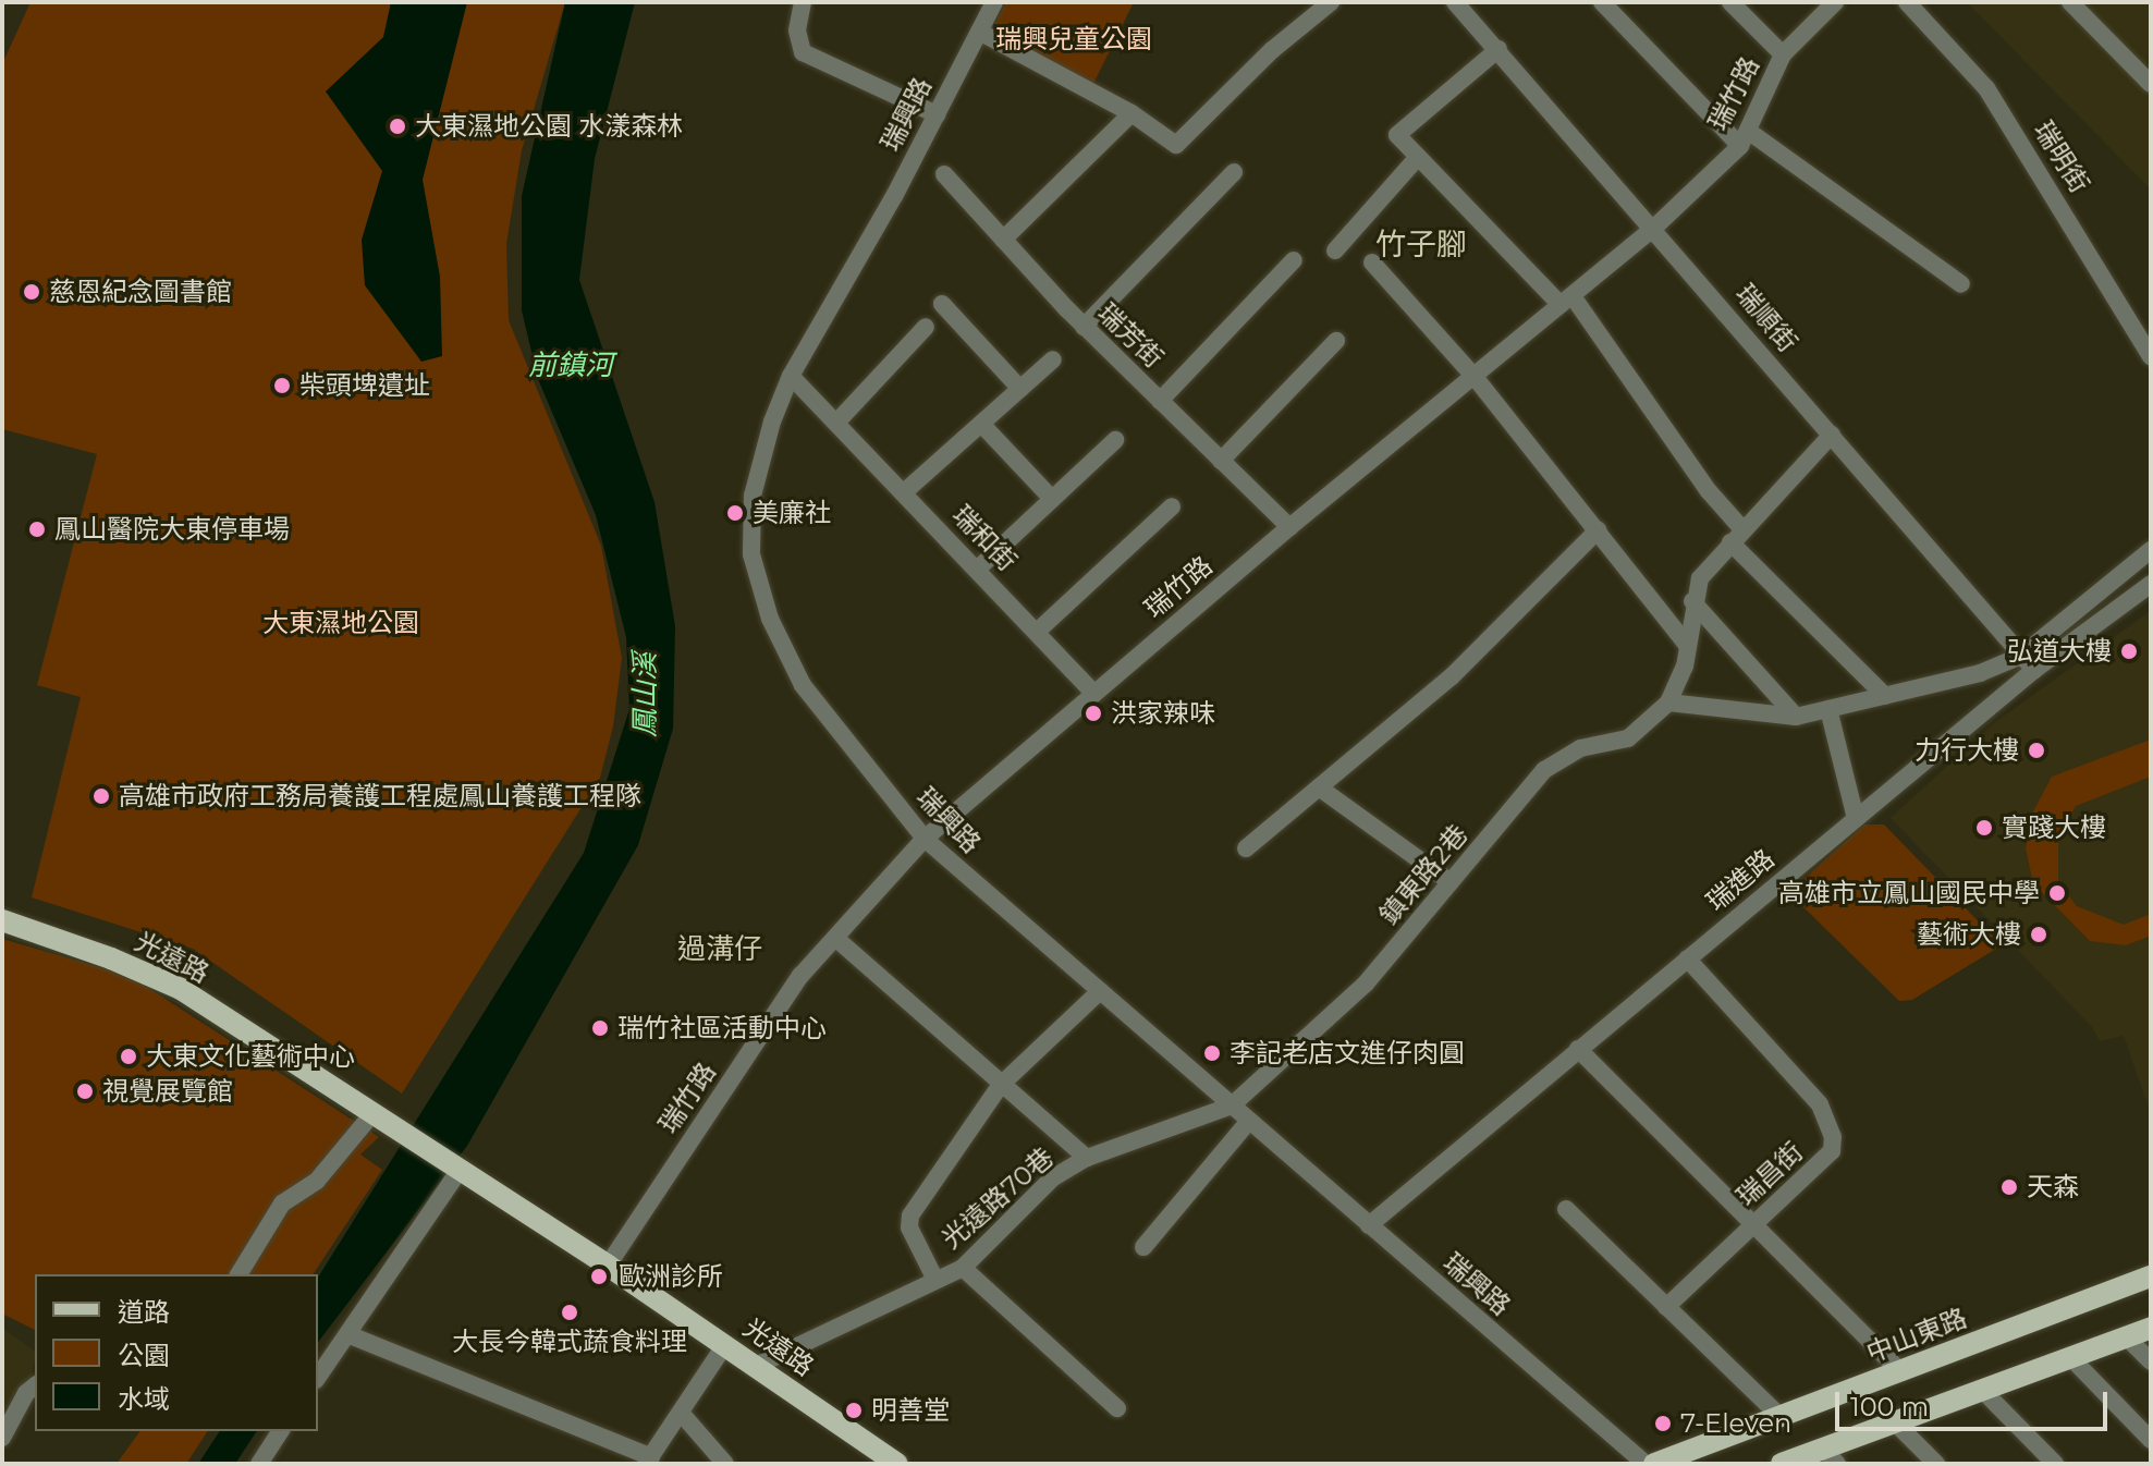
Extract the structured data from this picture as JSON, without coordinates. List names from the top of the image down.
{
  "streets": {
    "main road": ["光遠路", "中山東路"],
    "street": [
      "瑞竹路",
      "瑞興路",
      "瑞明街",
      "瑞順街",
      "瑞芳街",
      "瑞和街",
      "鎮東路2巷",
      "瑞進路",
      "瑞昌街",
      "光遠路70巷"
    ]
  },
  "crossings": [
    ["瑞竹路", "瑞興路"],
    ["瑞竹路", "瑞順街"],
    ["瑞竹路", "瑞芳街"],
    ["瑞竹路", "瑞和街"],
    ["瑞竹路", "光遠路"],
    ["瑞興路", "瑞和街"],
    ["瑞興路", "鎮東路2巷"],
    ["瑞興路", "瑞進路"],
    ["瑞興路", "光遠路70巷"],
    ["瑞順街", "瑞進路"],
    ["鎮東路2巷", "光遠路70巷"],
    ["瑞進路", "瑞昌街"],
    ["光遠路", "光遠路70巷"]
  ],
  "districts": ["竹子腳", "過溝仔"],
  "water": ["前鎮河", "鳳山溪"],
  "parks": ["瑞興兒童公園", "大東濕地公園"],
  "places": [
    "大東濕地公園 水漾森林",
    "慈恩紀念圖書館",
    "柴頭埤遺址",
    "美廉社",
    "鳳山醫院大東停車場",
    "弘道大樓",
    "洪家辣味",
    "力行大樓",
    "高雄市政府工務局養護工程處鳳山養護工程隊",
    "實踐大樓",
    "高雄市立鳳山國民中學",
    "藝術大樓",
    "瑞竹社區活動中心",
    "李記老店文進仔肉圓",
    "大東文化藝術中心",
    "視覺展覽館",
    "天森",
    "歐洲診所",
    "大長今韓式蔬食料理",
    "明善堂",
    "7-Eleven"
  ],
  "legend": ["道路", "公園", "水域"],
  "scale_bar": "100 m"
}
